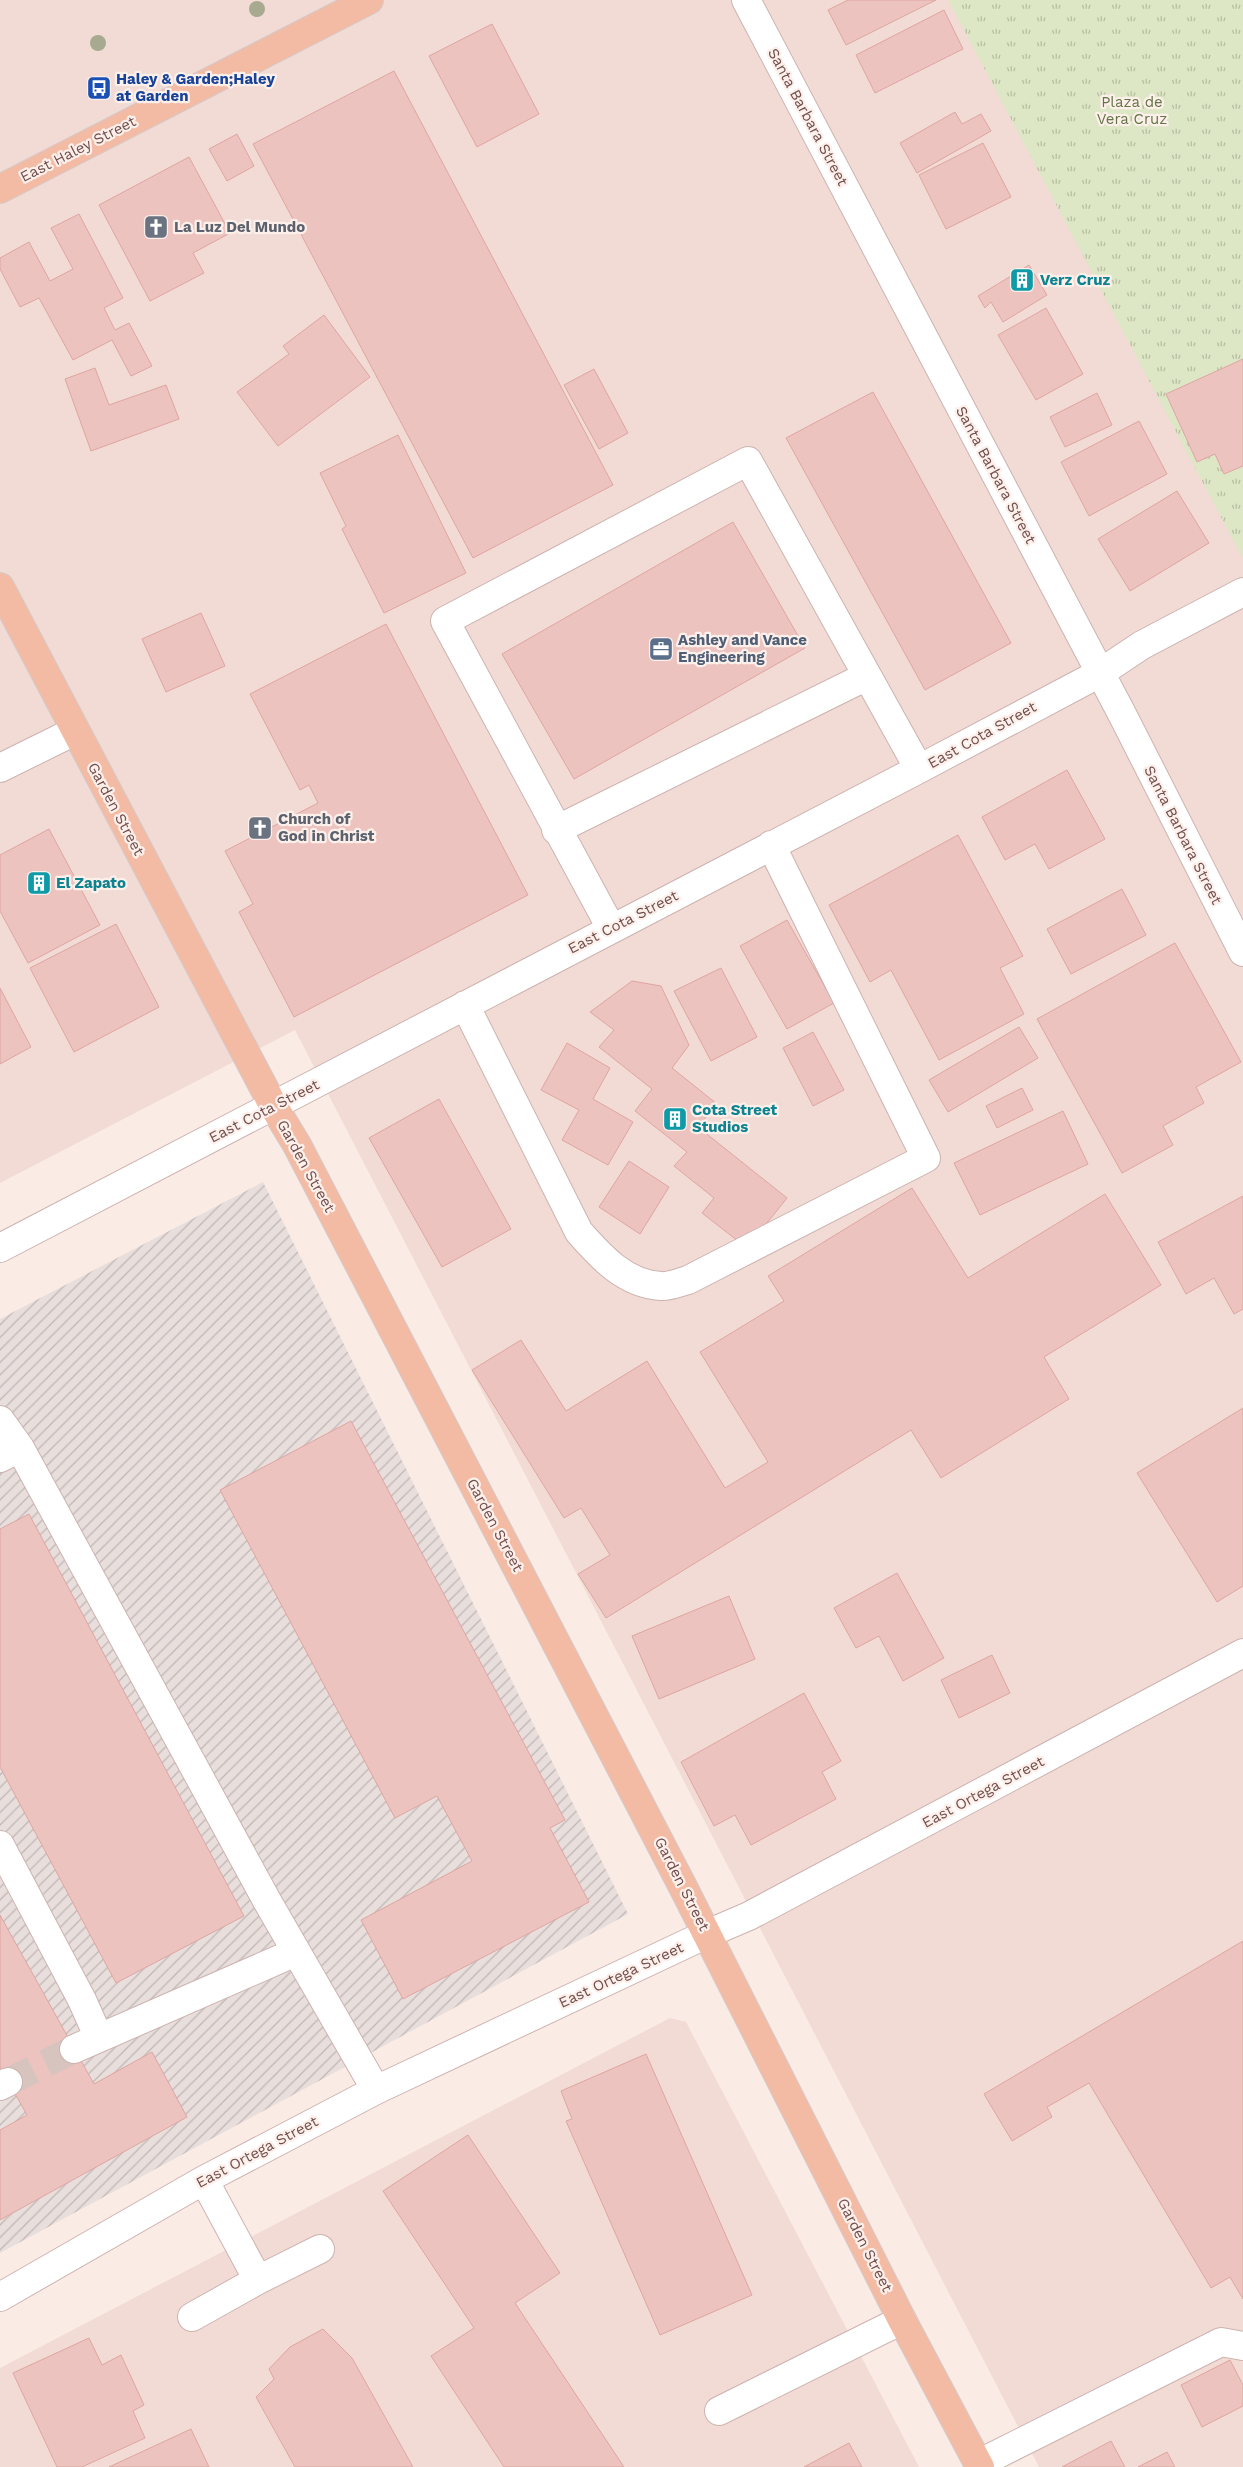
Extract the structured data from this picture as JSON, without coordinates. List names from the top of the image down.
{
  "streets": {
    "main road": ["East Haley Street", "Garden Street"],
    "street": ["Santa Barbara Street", "East Cota Street", "East Ortega Street"]
  },
  "crossings": [
    ["Santa Barbara Street", "East Cota Street"],
    ["East Cota Street", "Garden Street"],
    ["Garden Street", "East Ortega Street"]
  ],
  "parks": ["Plaza de Vera Cruz"],
  "places": {
    "bus stop": ["Haley & Garden;Haley at Garden"],
    "church": ["La Luz Del Mundo", "Church of God in Christ"],
    "building": ["Verz Cruz", "El Zapato", "Cota Street Studios"],
    "office": ["Ashley and Vance Engineering"]
  }
}
